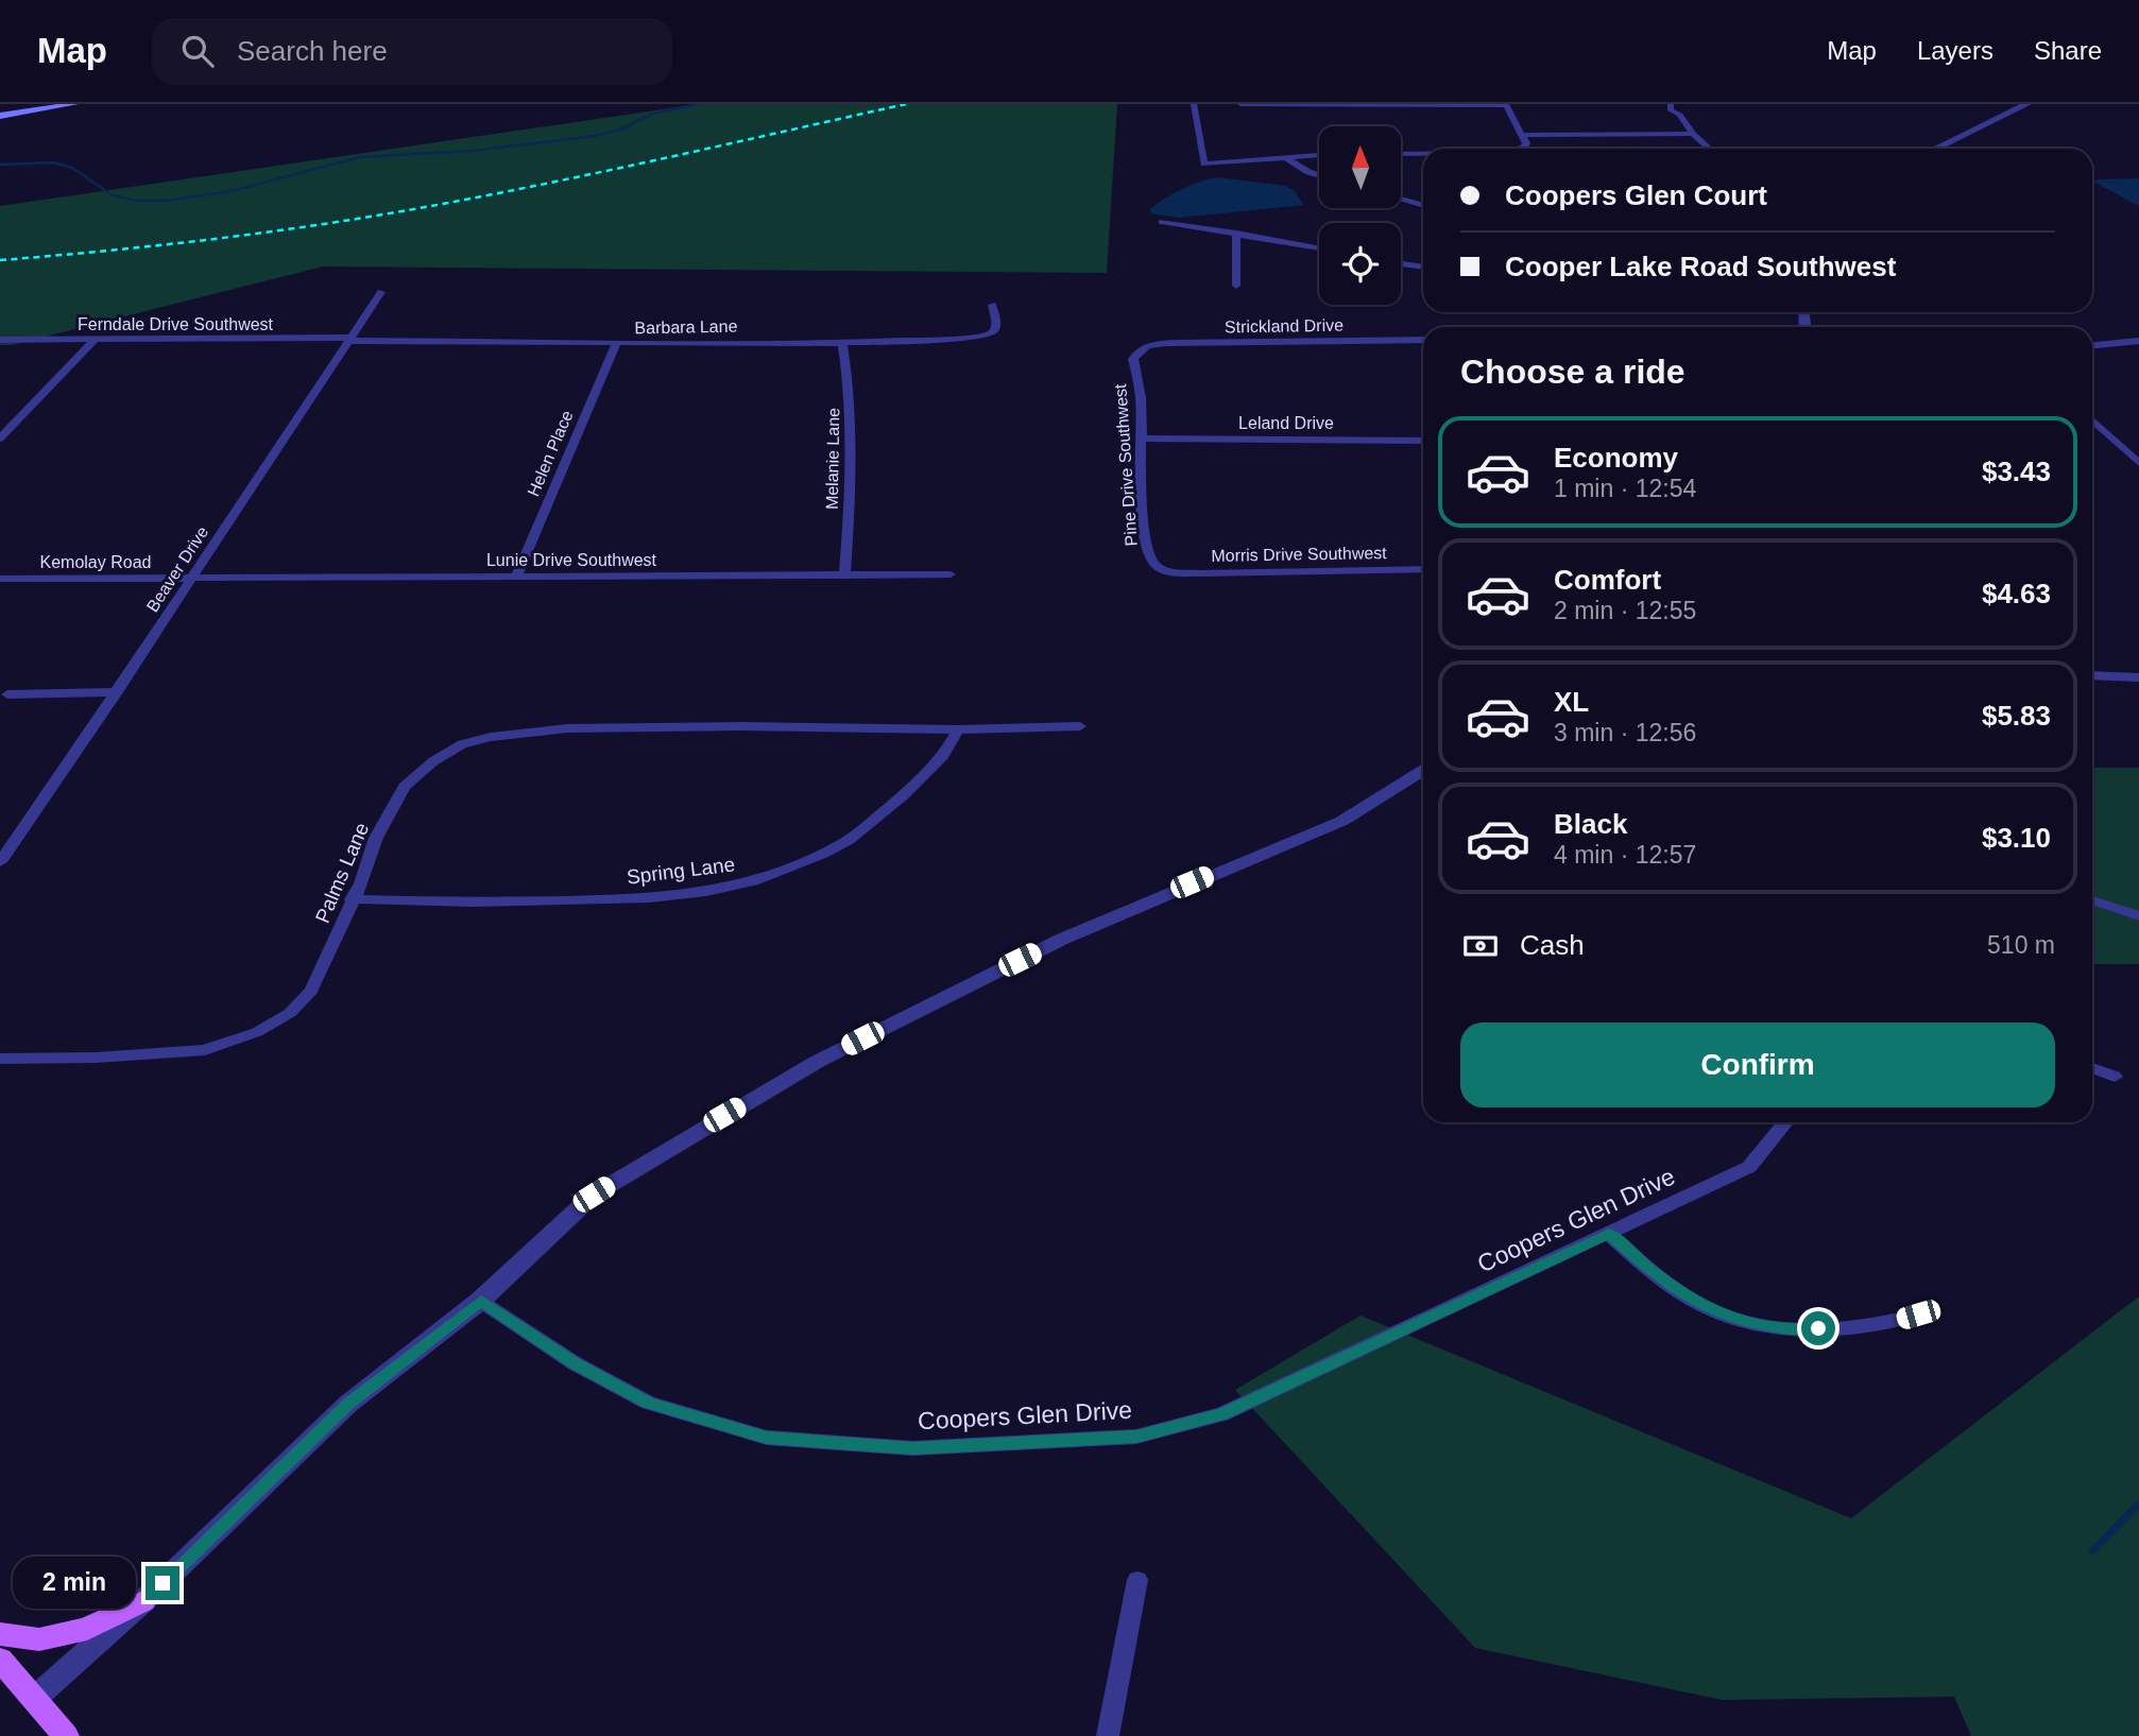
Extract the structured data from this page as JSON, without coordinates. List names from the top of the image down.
{
  "streets": {
    "street": [
      "Ferndale Drive Southwest",
      "Strickland Drive",
      "Barbara Lane",
      "Leland Drive",
      "Helen Place",
      "Melanie Lane",
      "Pine Drive Southwest",
      "Morris Drive Southwest",
      "Lunie Drive Southwest",
      "Kemolay Road",
      "Beaver Drive",
      "Spring Lane",
      "Palms Lane",
      "Coopers Glen Drive"
    ]
  },
  "crossings": [
    ["Ferndale Drive Southwest", "Barbara Lane"],
    ["Ferndale Drive Southwest", "Beaver Drive"],
    ["Strickland Drive", "Pine Drive Southwest"],
    ["Barbara Lane", "Helen Place"],
    ["Barbara Lane", "Melanie Lane"],
    ["Barbara Lane", "Beaver Drive"],
    ["Leland Drive", "Pine Drive Southwest"],
    ["Helen Place", "Lunie Drive Southwest"],
    ["Melanie Lane", "Lunie Drive Southwest"],
    ["Pine Drive Southwest", "Morris Drive Southwest"],
    ["Lunie Drive Southwest", "Kemolay Road"],
    ["Lunie Drive Southwest", "Beaver Drive"],
    ["Kemolay Road", "Beaver Drive"],
    ["Spring Lane", "Palms Lane"]
  ],
  "north": "top",
  "page": {
    "header": "Map",
    "search": "Search here",
    "nav": ["Map", "Layers", "Share"],
    "banner": ["Coopers Glen Court", "Cooper Lake Road Southwest"],
    "heading": "Choose a ride",
    "list": [
      {
        "name": "Economy",
        "note": "1 min · 12:54",
        "value": "$3.43"
      },
      {
        "name": "Comfort",
        "note": "2 min · 12:55",
        "value": "$4.63"
      },
      {
        "name": "XL",
        "note": "3 min · 12:56",
        "value": "$5.83"
      },
      {
        "name": "Black",
        "note": "4 min · 12:57",
        "value": "$3.10"
      }
    ],
    "pay": ["Cash", "510 m"],
    "buttons": "Confirm",
    "bubble": "2 min"
  }
}
